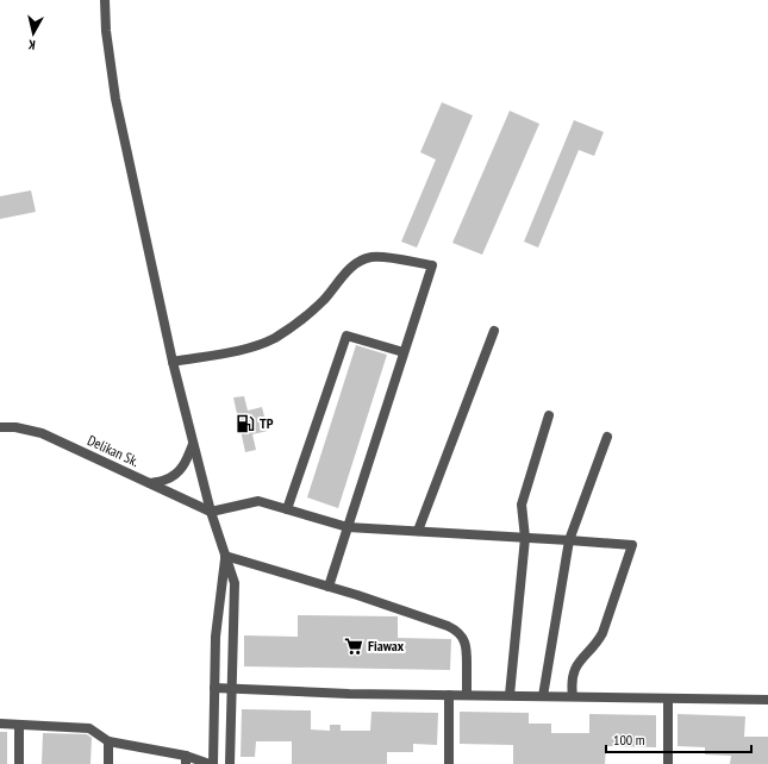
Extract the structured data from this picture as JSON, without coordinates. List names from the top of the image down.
{
  "streets": {
    "street": ["Delikan Sk."]
  },
  "places": {
    "fuel station": ["TP"],
    "supermarket": ["Fiawax"]
  },
  "scale_bar": "100 m",
  "north": "bottom"
}
